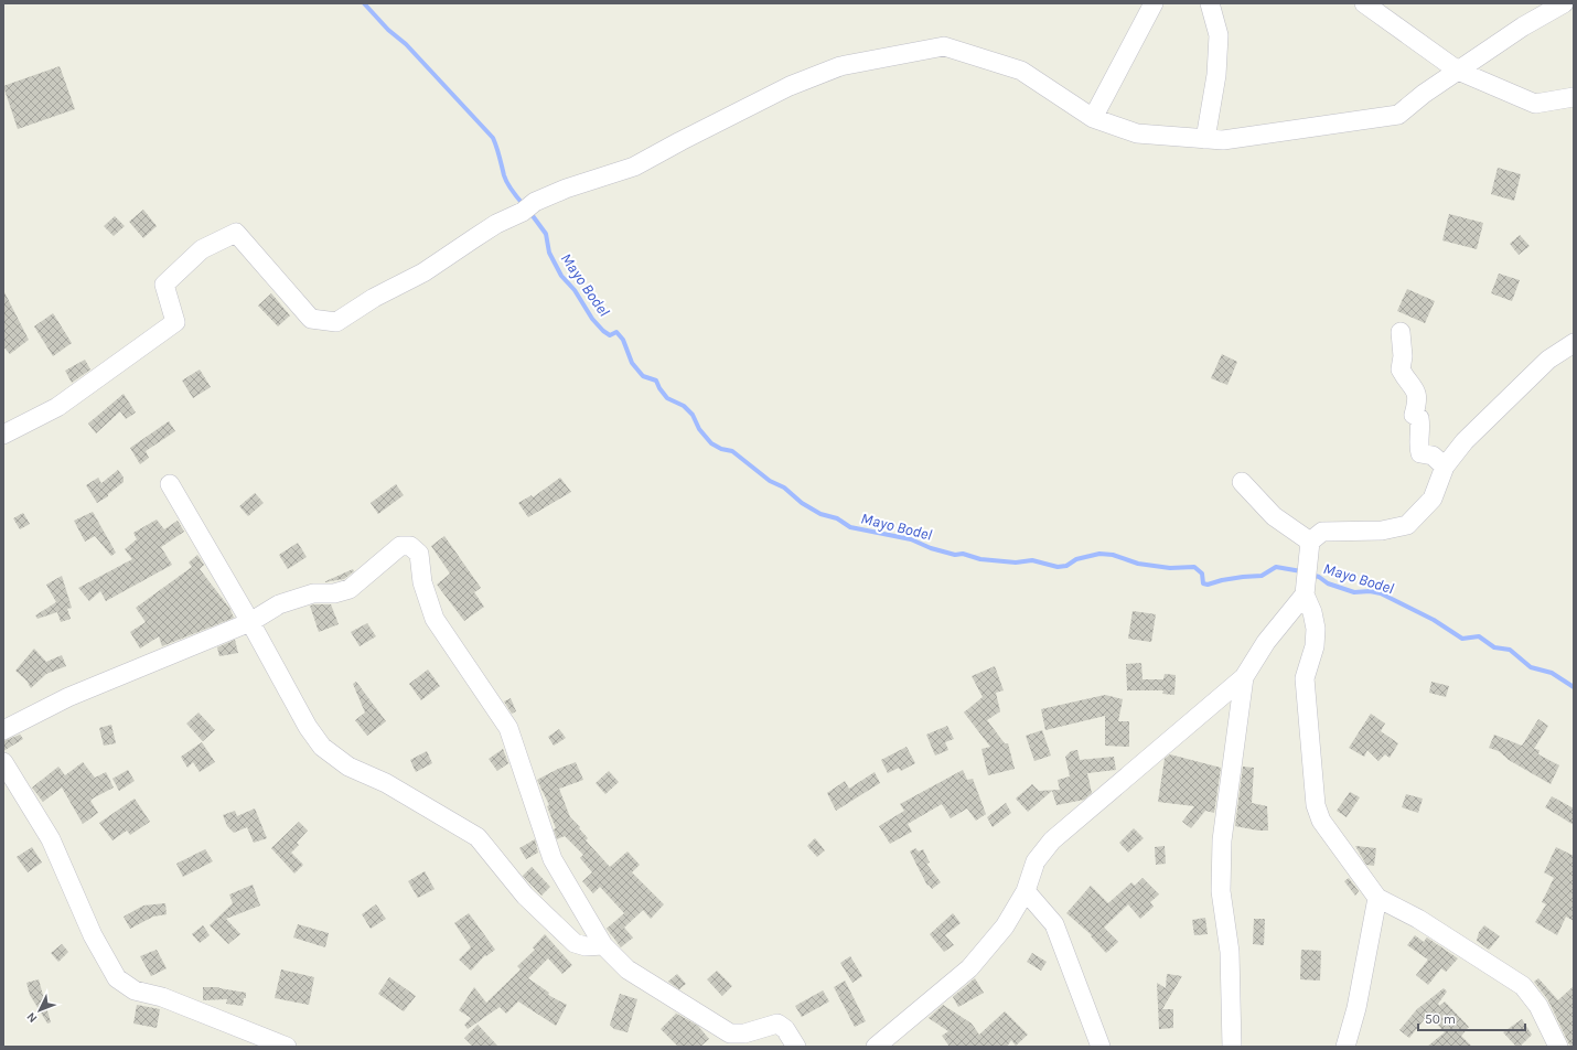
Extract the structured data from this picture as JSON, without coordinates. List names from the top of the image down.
{
  "water": ["Mayo Bodel"],
  "scale_bar": "50 m",
  "north": "bottom left"
}
